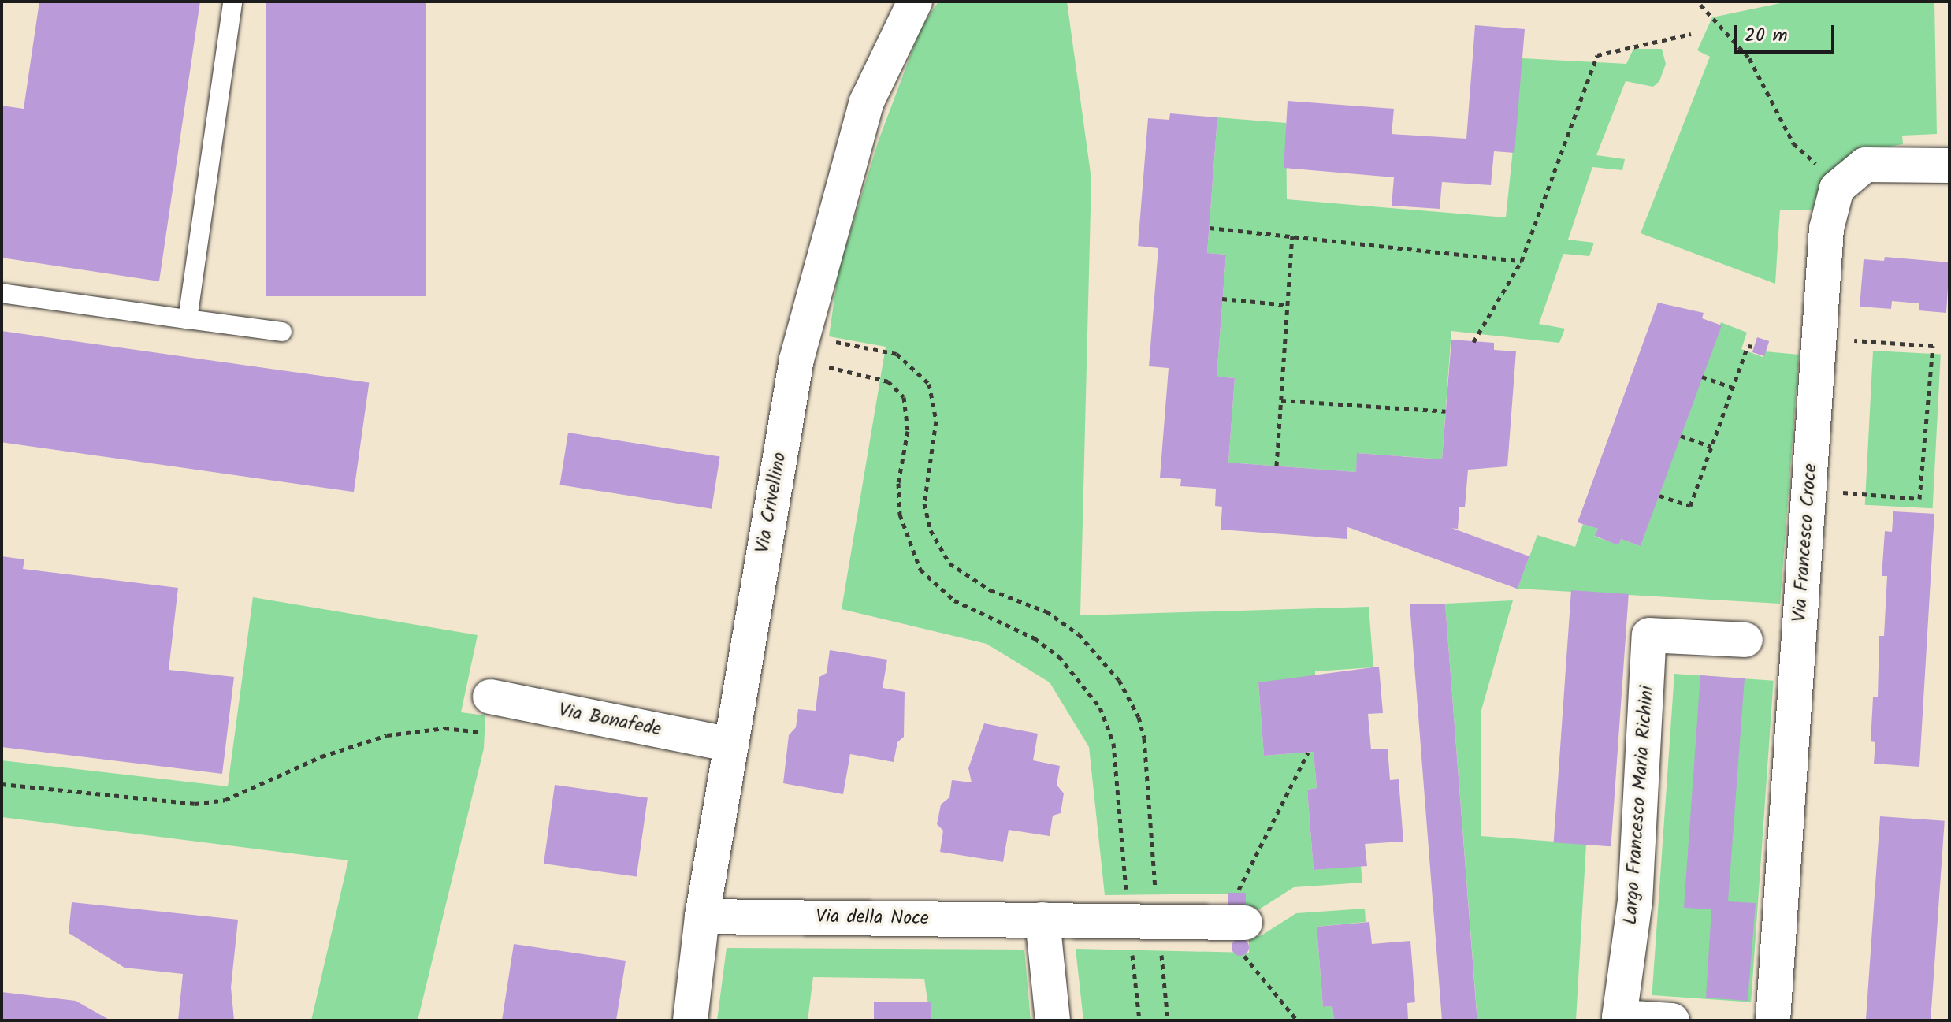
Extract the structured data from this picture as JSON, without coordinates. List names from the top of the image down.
{
  "streets": {
    "street": [
      "Via Crivellino",
      "Via Francesco Croce",
      "Via Bonafede",
      "Largo Francesco Maria Richini",
      "Via della Noce"
    ]
  },
  "crossings": [
    ["Via Crivellino", "Via Bonafede"],
    ["Via Crivellino", "Via della Noce"]
  ],
  "scale_bar": "20 m"
}
